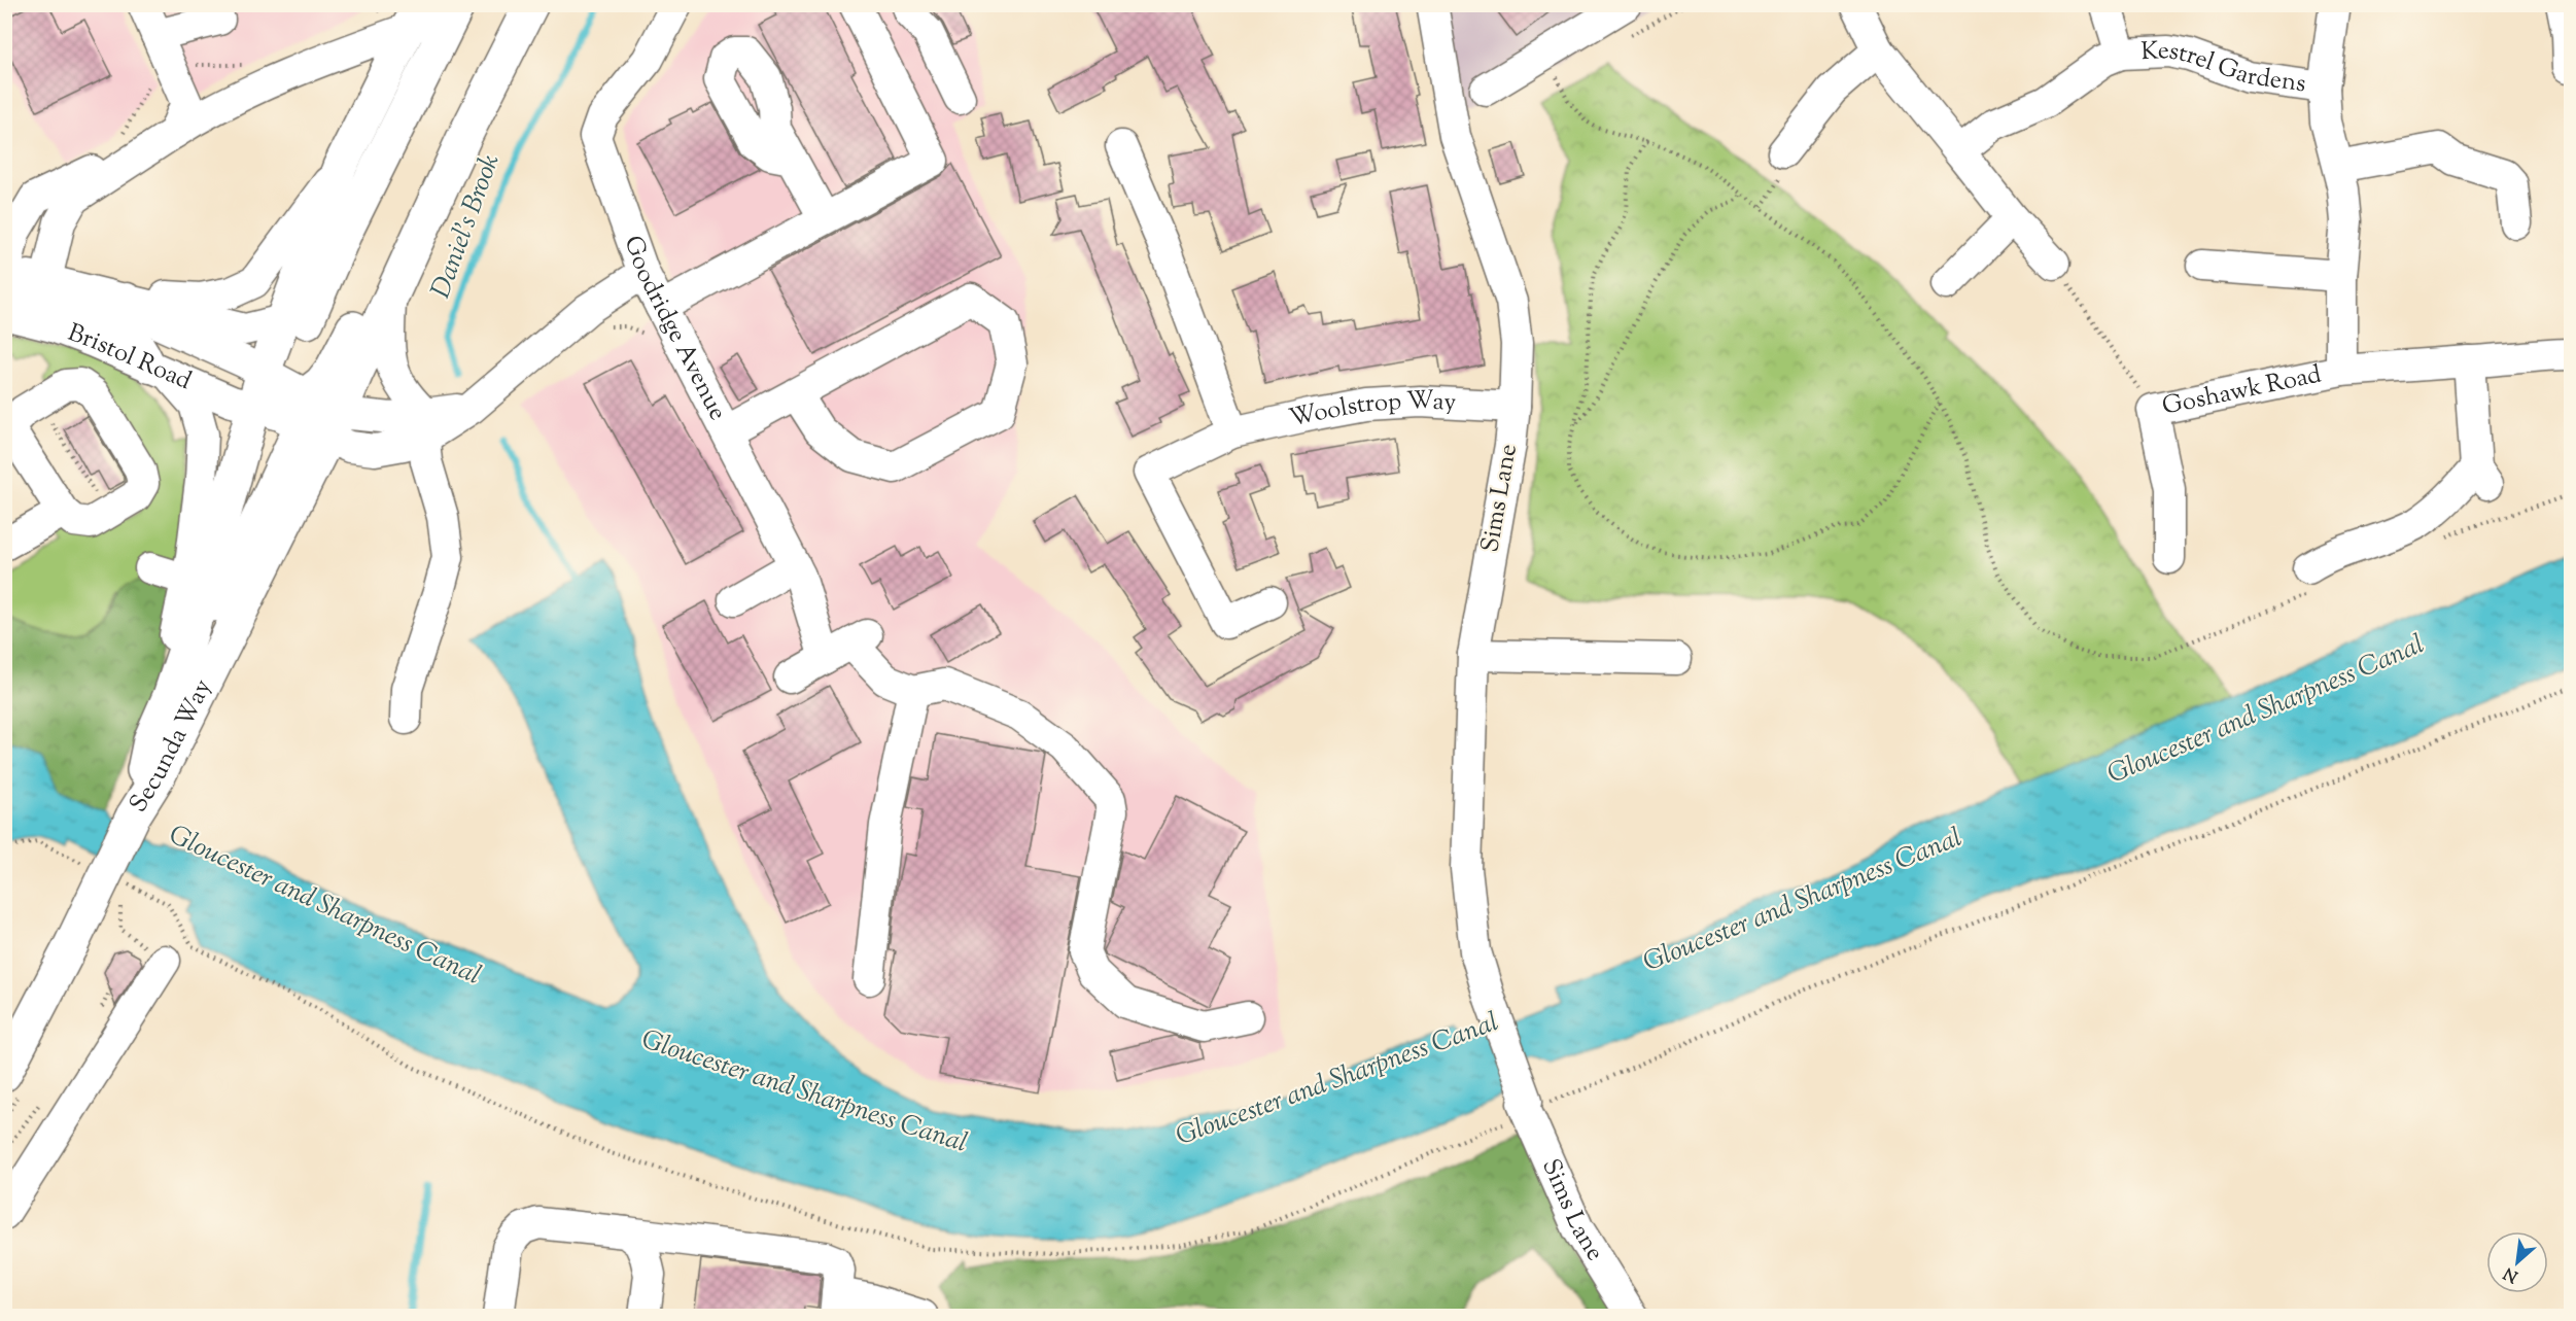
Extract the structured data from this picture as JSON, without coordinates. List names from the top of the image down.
{
  "streets": {
    "main road": ["Secunda Way"],
    "street": [
      "Kestrel Gardens",
      "Goodridge Avenue",
      "Bristol Road",
      "Goshawk Road",
      "Woolstrop Way",
      "Sims Lane"
    ]
  },
  "crossings": [
    ["Kestrel Gardens", "Goshawk Road"],
    ["Bristol Road", "Secunda Way"],
    ["Woolstrop Way", "Sims Lane"]
  ],
  "water": ["Daniel's Brook", "Gloucester and Sharpness Canal"],
  "north": "bottom left"
}
